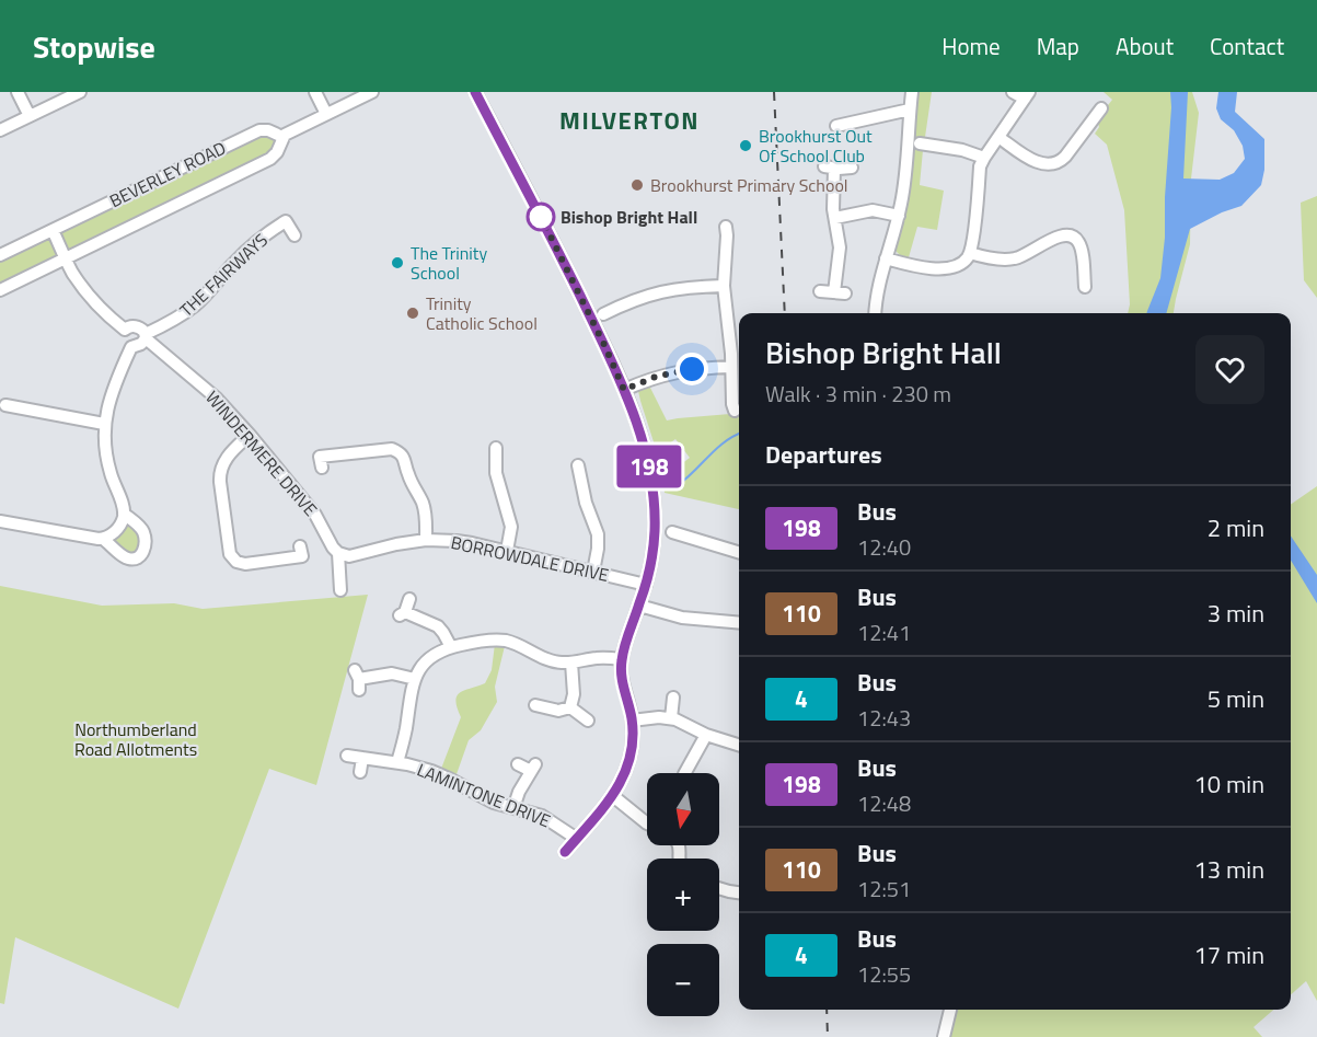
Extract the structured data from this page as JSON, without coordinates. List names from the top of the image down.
{
  "streets": {
    "street": [
      "BEVERLEY ROAD",
      "THE FAIRWAYS",
      "WINDERMERE DRIVE",
      "BORROWDALE DRIVE",
      "LAMINTONE DRIVE"
    ]
  },
  "crossings": [
    ["THE FAIRWAYS", "WINDERMERE DRIVE"],
    ["WINDERMERE DRIVE", "BORROWDALE DRIVE"]
  ],
  "districts": ["MILVERTON"],
  "parks": ["Northumberland Road Allotments"],
  "places": [
    "Brookhurst Out Of School Club",
    "Brookhurst Primary School",
    "Bishop Bright Hall",
    "The Trinity School",
    "Trinity Catholic School"
  ],
  "lines": ["bus line 198"],
  "north": "bottom",
  "page": {
    "header": "Stopwise",
    "nav": [
      "Home",
      "Map",
      "About",
      "Contact"
    ],
    "on_map": "198",
    "heading": [
      ["Bishop Bright Hall", "Walk · 3 min · 230 m"],
      "Departures"
    ],
    "list": [
      {
        "mark": "198",
        "name": "Bus",
        "note": "12:40",
        "value": "2 min"
      },
      {
        "mark": "110",
        "name": "Bus",
        "note": "12:41",
        "value": "3 min"
      },
      {
        "mark": "4",
        "name": "Bus",
        "note": "12:43",
        "value": "5 min"
      },
      {
        "mark": "198",
        "name": "Bus",
        "note": "12:48",
        "value": "10 min"
      },
      {
        "mark": "110",
        "name": "Bus",
        "note": "12:51",
        "value": "13 min"
      },
      {
        "mark": "4",
        "name": "Bus",
        "note": "12:55",
        "value": "17 min"
      }
    ],
    "map_buttons": ["+", "−"]
  }
}
